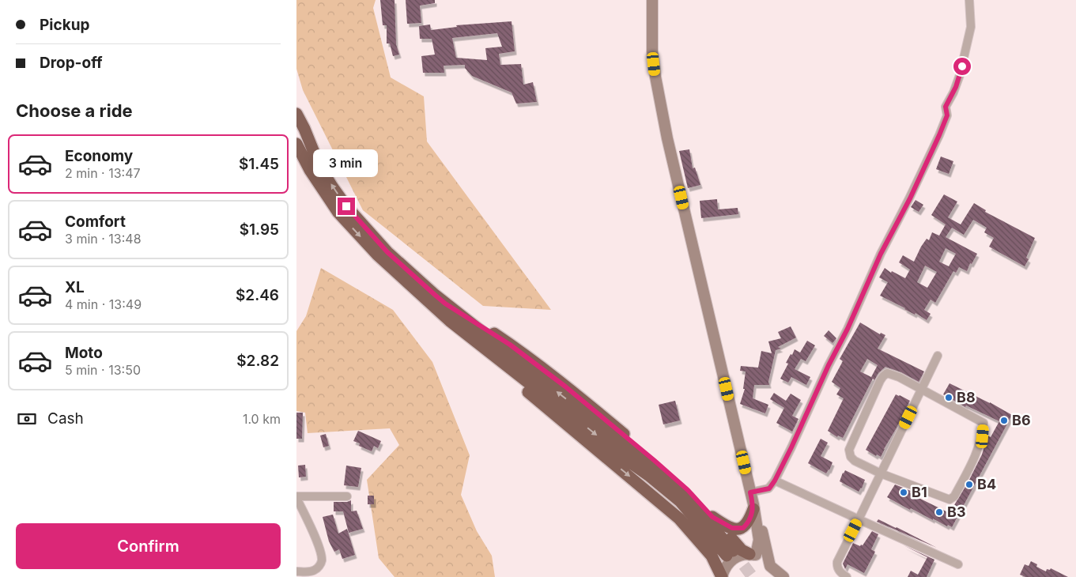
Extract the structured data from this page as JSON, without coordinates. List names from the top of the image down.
{
  "places": [
    "B8",
    "B6",
    "B4",
    "B1",
    "B3"
  ],
  "page": {
    "banner": ["Pickup", "Drop-off"],
    "heading": "Choose a ride",
    "list": [
      {
        "name": "Economy",
        "note": "2 min · 13:47",
        "value": "$1.45"
      },
      {
        "name": "Comfort",
        "note": "3 min · 13:48",
        "value": "$1.95"
      },
      {
        "name": "XL",
        "note": "4 min · 13:49",
        "value": "$2.46"
      },
      {
        "name": "Moto",
        "note": "5 min · 13:50",
        "value": "$2.82"
      }
    ],
    "bubble": "3 min",
    "pay": ["Cash", "1.0 km"],
    "buttons": "Confirm"
  }
}
